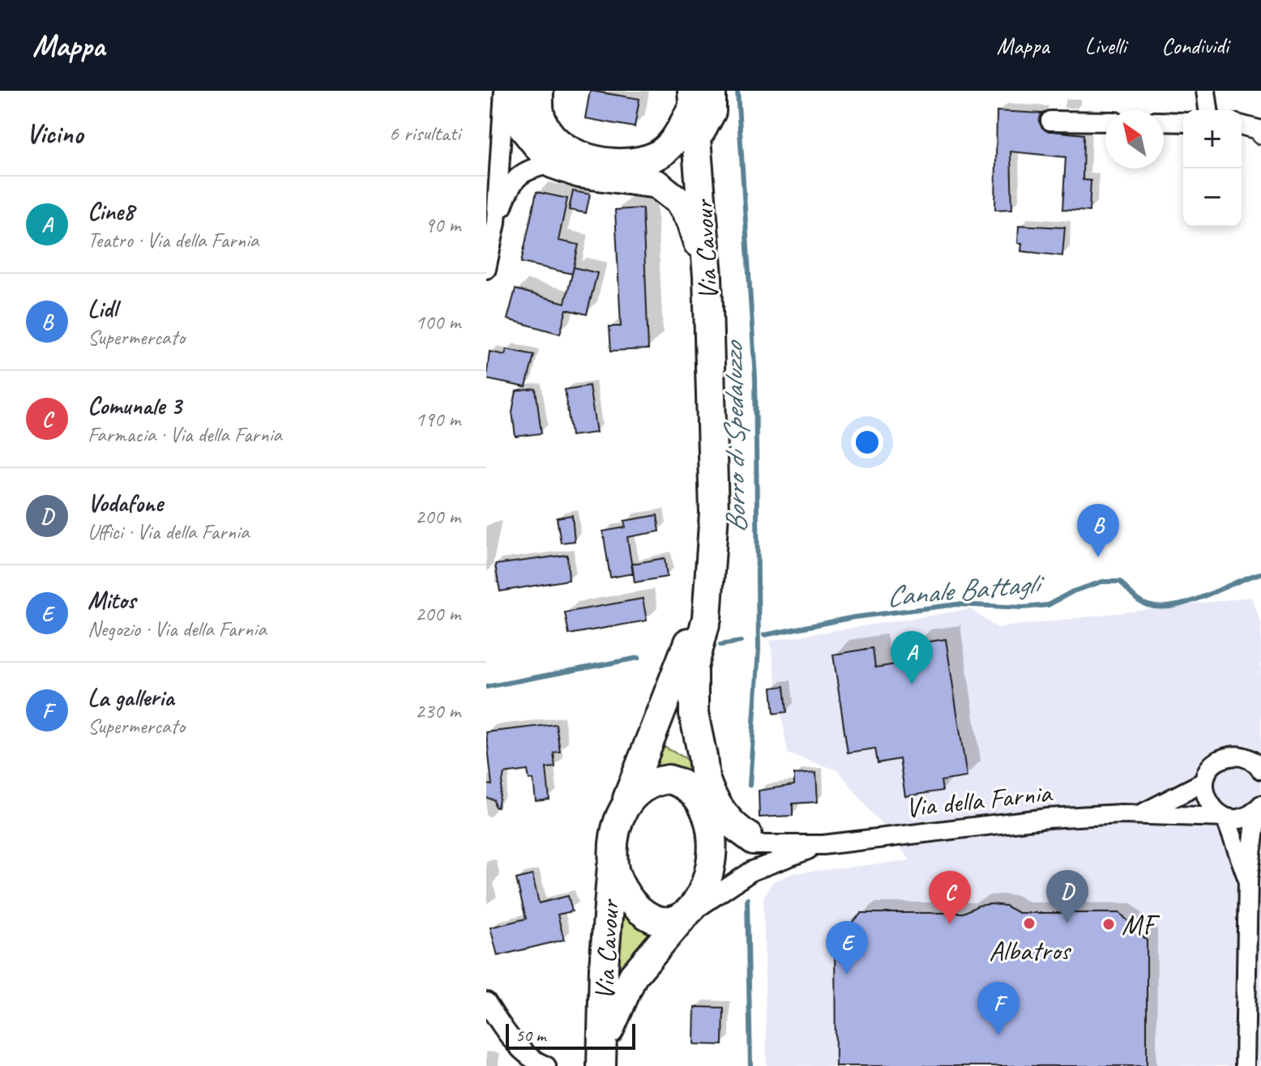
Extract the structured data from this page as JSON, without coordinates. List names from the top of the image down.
{
  "streets": {
    "main road": ["Via Cavour"],
    "street": ["Via della Farnia"]
  },
  "crossings": [
    ["Via Cavour", "Via della Farnia"]
  ],
  "water": ["Borro di Spedaluzzo", "Canale Battagli"],
  "places": ["Albatros", "MF"],
  "scale_bar": "50 m",
  "north": "top left",
  "page": {
    "header": "Mappa",
    "nav": ["Mappa", "Livelli", "Condividi"],
    "heading": ["Vicino", "6 risultati"],
    "map_buttons": ["+", "−"],
    "list": [
      {
        "mark": "A",
        "name": "Cine8",
        "note": "Teatro · Via della Farnia",
        "value": "90 m"
      },
      {
        "mark": "B",
        "name": "Lidl",
        "note": "Supermercato",
        "value": "100 m"
      },
      {
        "mark": "C",
        "name": "Comunale 3",
        "note": "Farmacia · Via della Farnia",
        "value": "190 m"
      },
      {
        "mark": "D",
        "name": "Vodafone",
        "note": "Uffici · Via della Farnia",
        "value": "200 m"
      },
      {
        "mark": "E",
        "name": "Mitos",
        "note": "Negozio · Via della Farnia",
        "value": "200 m"
      },
      {
        "mark": "F",
        "name": "La galleria",
        "note": "Supermercato",
        "value": "230 m"
      }
    ],
    "pins": [
      "B",
      "A",
      "D",
      "C",
      "E",
      "F"
    ],
    "scale": "50 m"
  }
}
